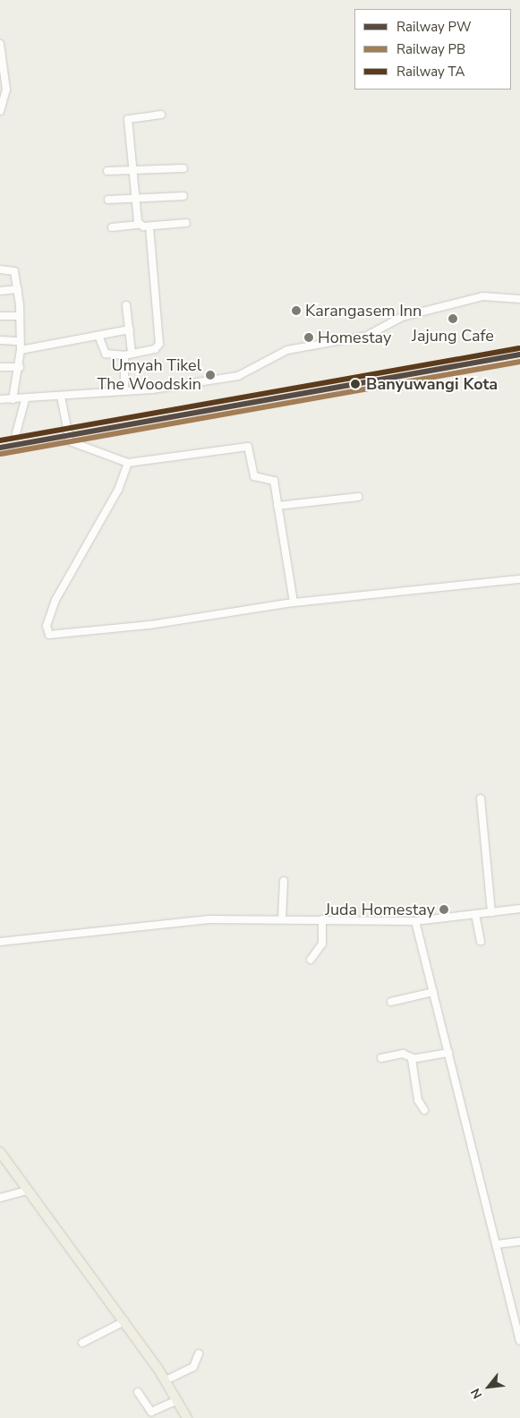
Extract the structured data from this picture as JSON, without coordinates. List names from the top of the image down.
{
  "places": [
    "Karangasem Inn",
    "Jajung Cafe",
    "Homestay",
    "Umyah Tikel The Woodskin",
    "Banyuwangi Kota",
    "Juda Homestay"
  ],
  "lines": ["rail line TA", "rail line PW", "rail line PB"],
  "legend": ["Railway PW", "Railway PB", "Railway TA"],
  "north": "bottom left"
}
